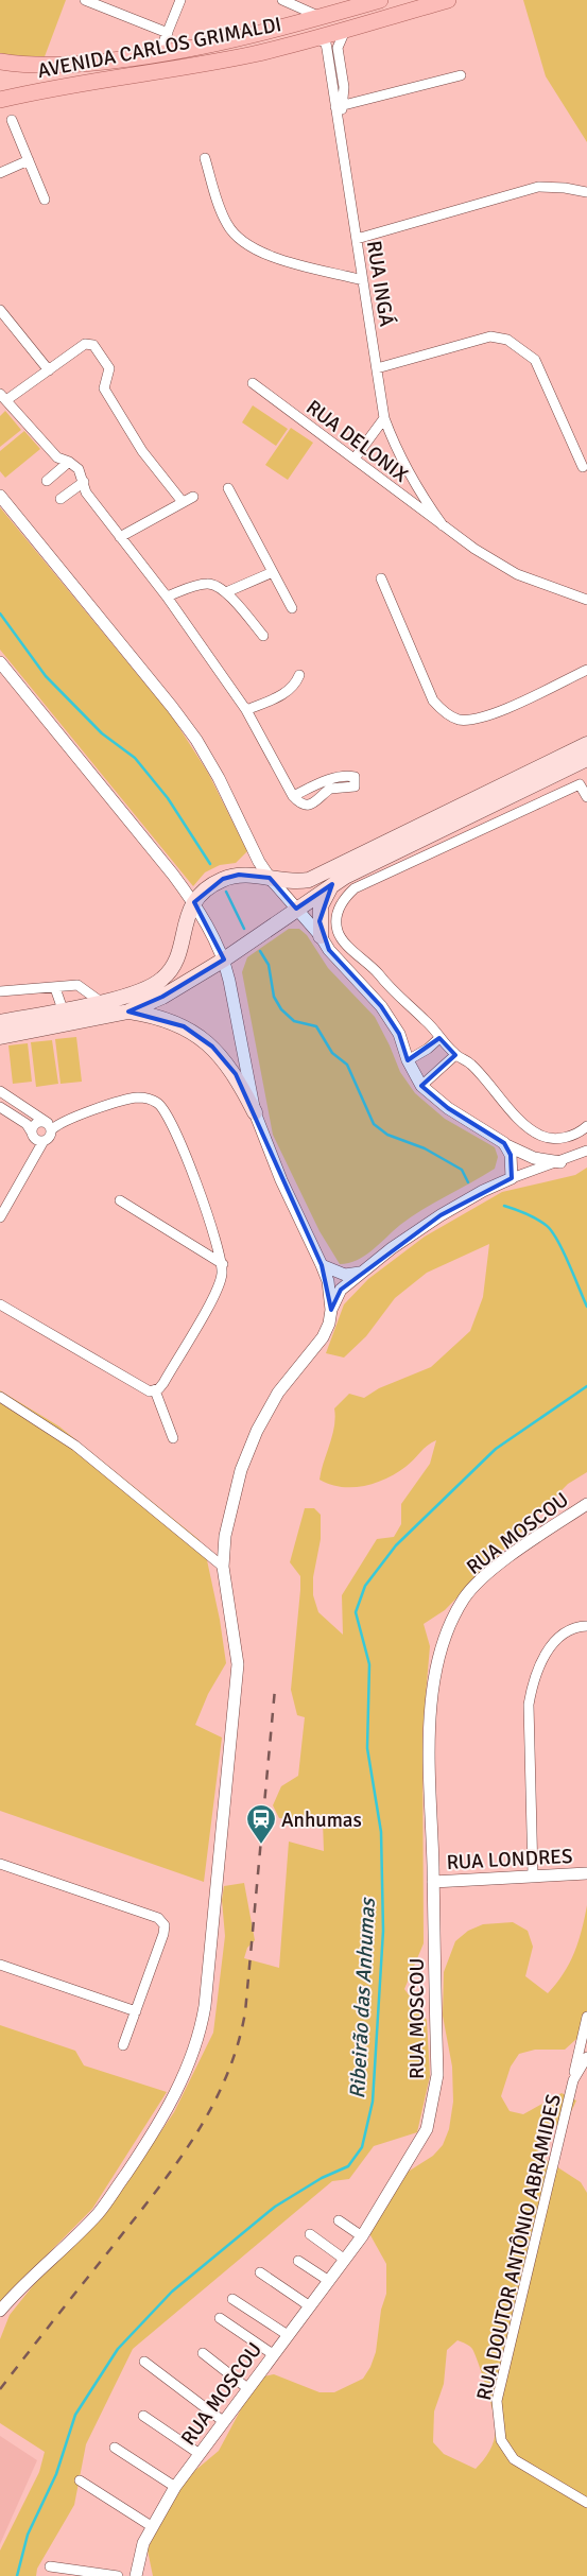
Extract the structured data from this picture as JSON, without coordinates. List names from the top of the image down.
{
  "streets": {
    "main road": ["AVENIDA CARLOS GRIMALDI"],
    "street": [
      "RUA INGÁ",
      "RUA DELONIX",
      "RUA MOSCOU",
      "RUA LONDRES",
      "RUA DOUTOR ANTÔNIO ABRAMIDES"
    ]
  },
  "crossings": [
    ["RUA INGÁ", "RUA DELONIX"],
    ["RUA MOSCOU", "RUA LONDRES"]
  ],
  "water": ["Ribeirão das Anhumas"],
  "places": {
    "station": ["Anhumas"]
  }
}
